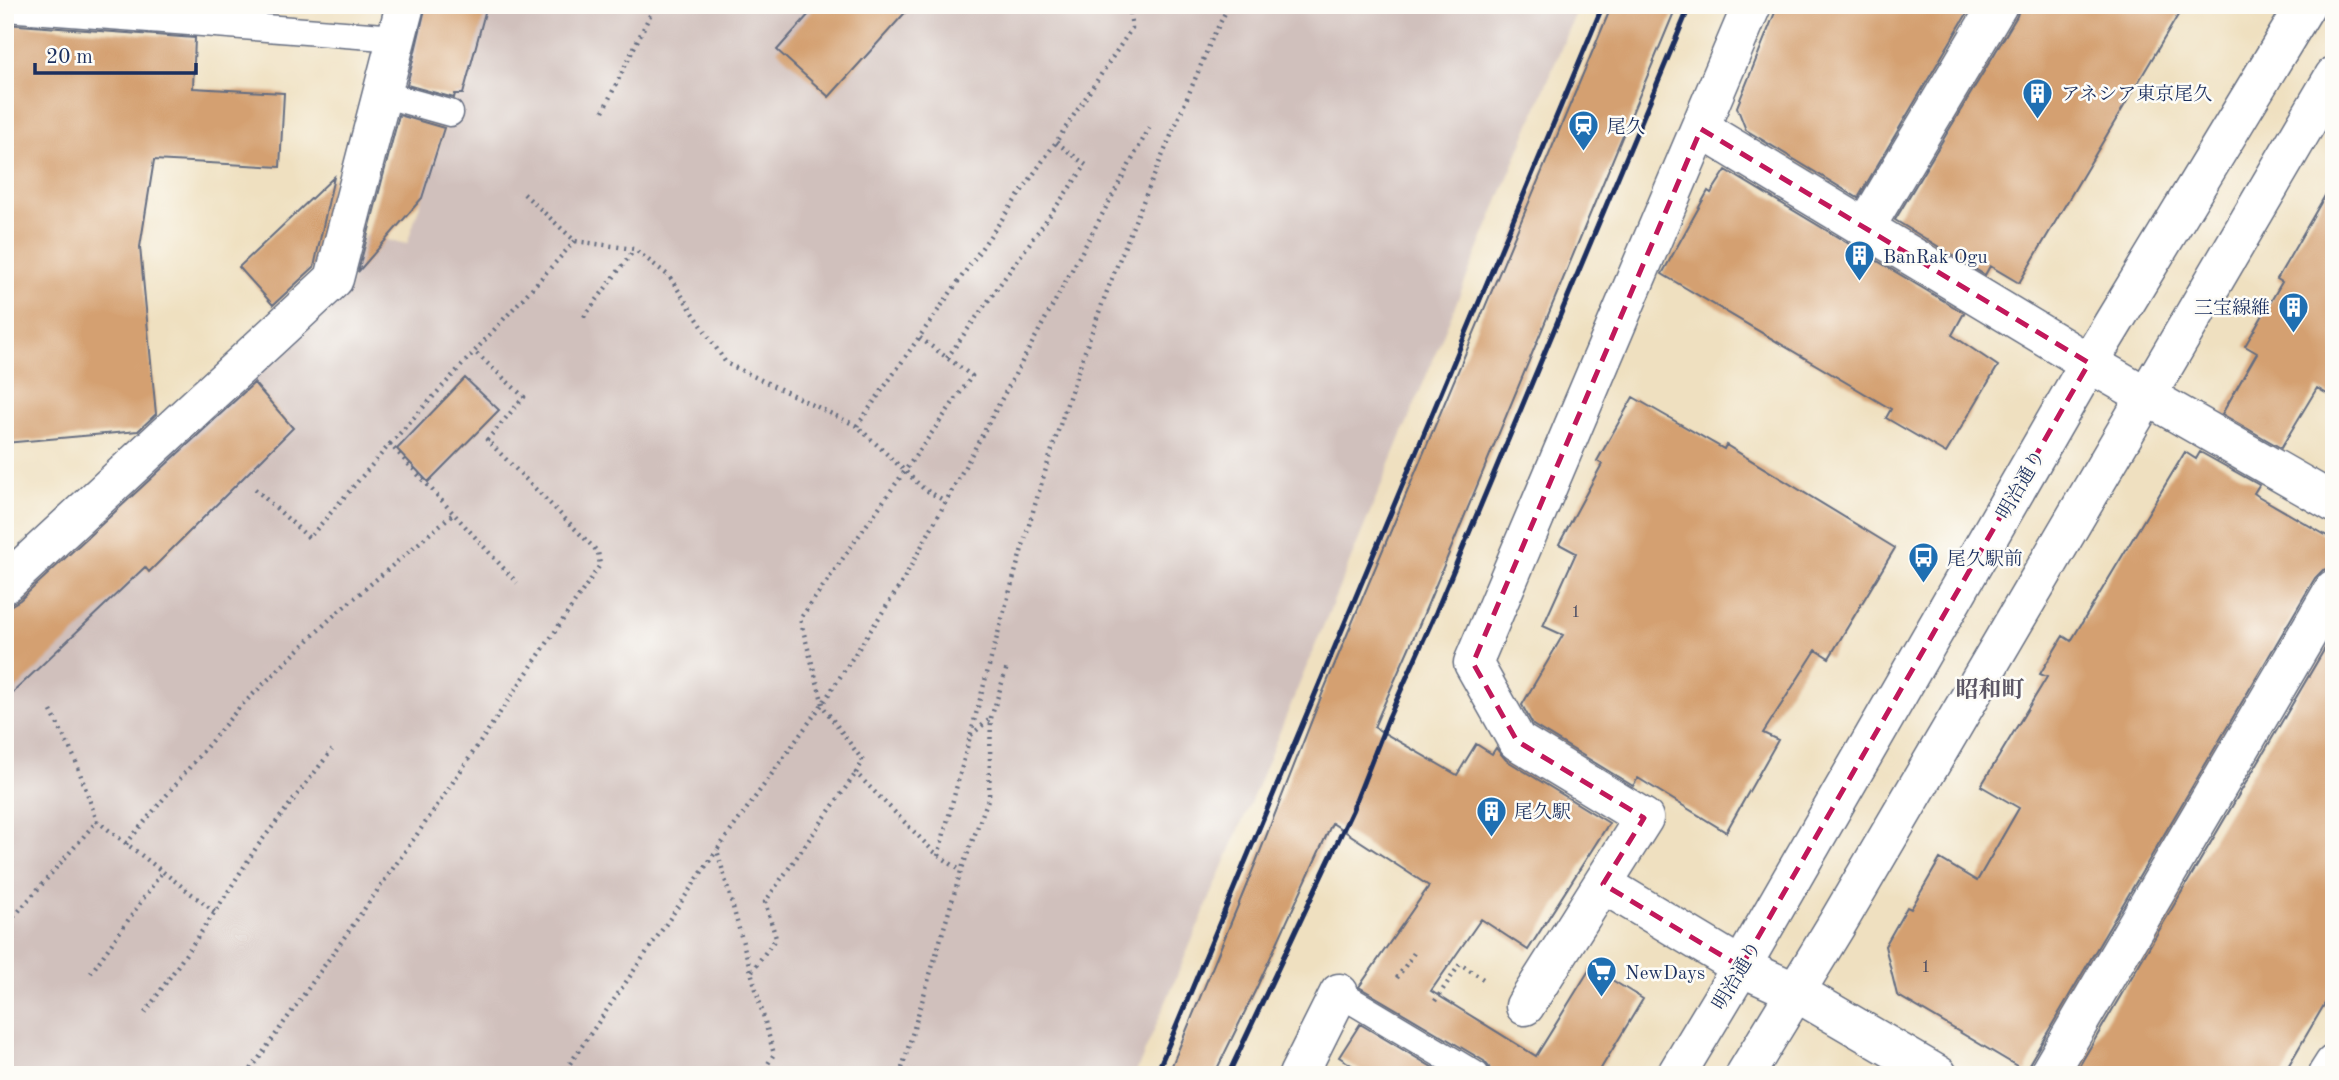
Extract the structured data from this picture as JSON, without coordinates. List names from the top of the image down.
{
  "streets": {
    "street": ["明治通り"]
  },
  "districts": ["昭和町"],
  "places": {
    "building": [
      "アネシア東京尾久",
      "BanRak Ogu",
      "三宝線維",
      "尾久駅"
    ],
    "station": ["尾久"],
    "bus stop": ["尾久駅前"],
    "supermarket": ["NewDays"]
  },
  "house_numbers": ["1", "1"],
  "scale_bar": "20 m"
}
